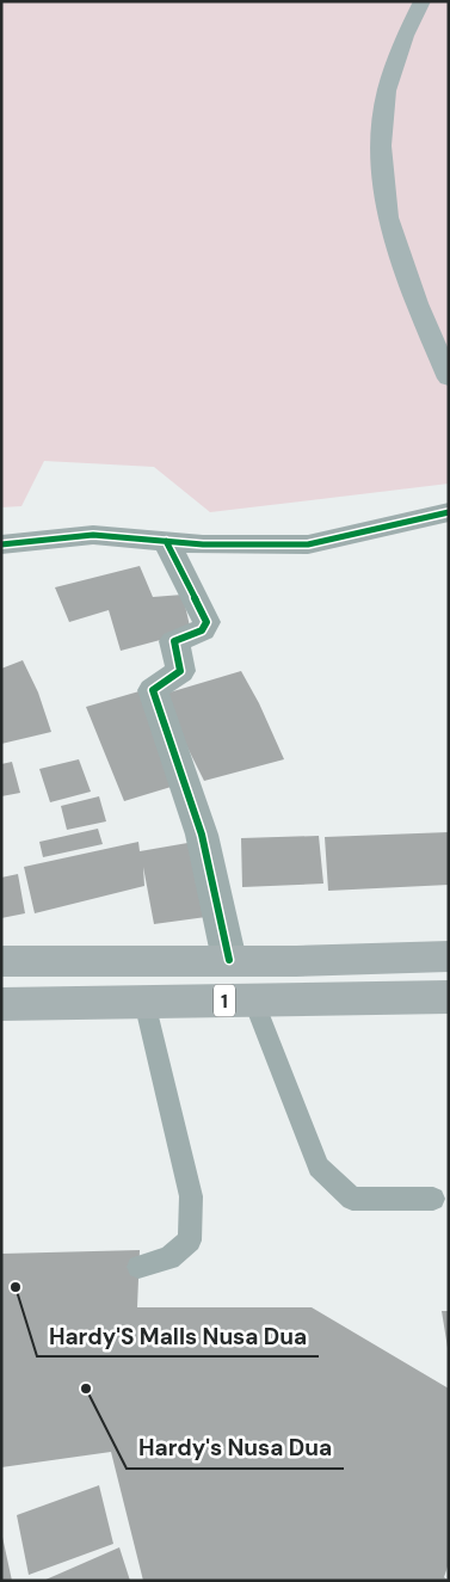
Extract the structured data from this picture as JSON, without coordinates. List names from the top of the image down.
{
  "streets": {
    "highway": ["1"]
  },
  "places": ["Hardy'S Malls Nusa Dua", "Hardy's Nusa Dua"]
}
